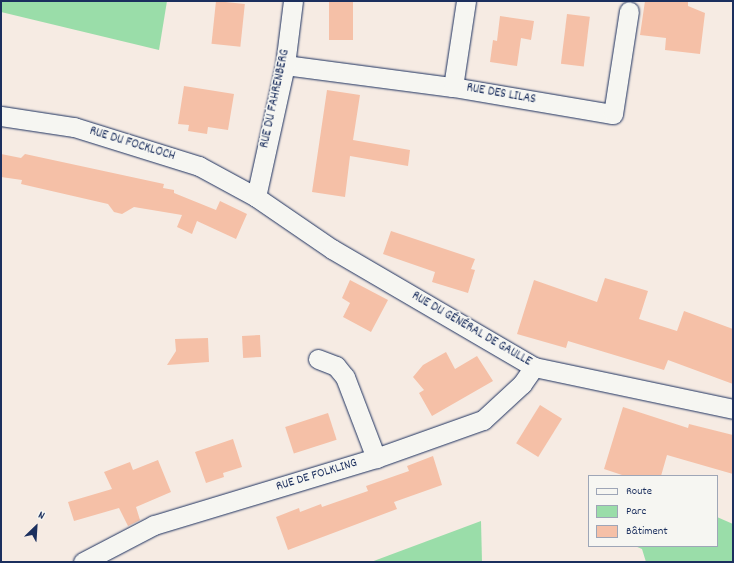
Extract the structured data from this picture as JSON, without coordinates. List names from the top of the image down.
{
  "streets": {
    "street": [
      "RUE DES LILAS",
      "RUE DU FAHRENBERG",
      "RUE DU FOCKLOCH",
      "RUE DU GÉNÉRAL DE GAULLE",
      "RUE DE FOLKLING"
    ]
  },
  "crossings": [
    ["RUE DES LILAS", "RUE DU FAHRENBERG"],
    ["RUE DU FAHRENBERG", "RUE DU FOCKLOCH"],
    ["RUE DU FAHRENBERG", "RUE DU GÉNÉRAL DE GAULLE"],
    ["RUE DU FOCKLOCH", "RUE DU GÉNÉRAL DE GAULLE"],
    ["RUE DU GÉNÉRAL DE GAULLE", "RUE DE FOLKLING"]
  ],
  "legend": ["Route", "Parc", "Bâtiment"],
  "north": "top right"
}
